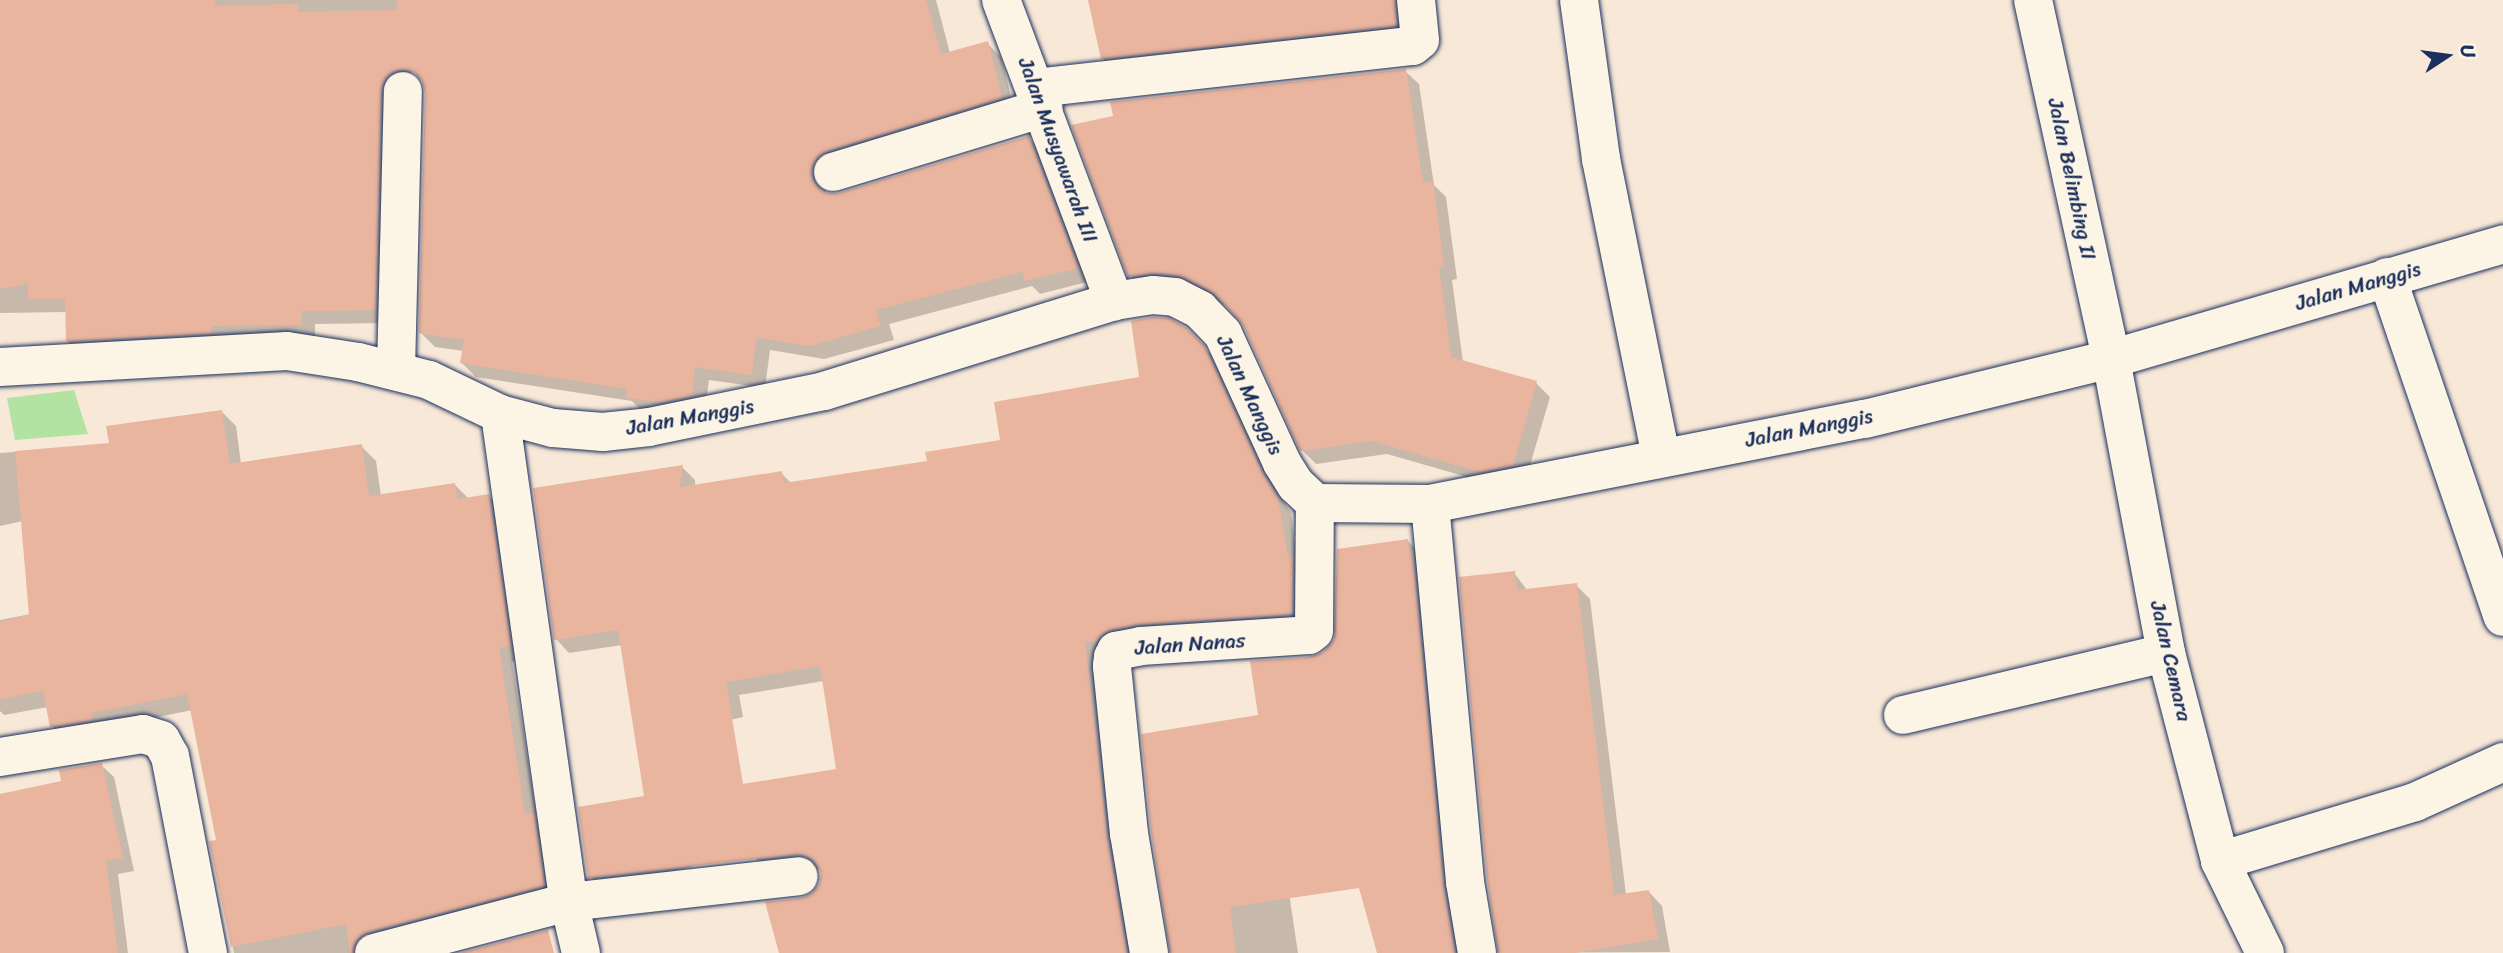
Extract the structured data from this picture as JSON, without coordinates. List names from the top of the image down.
{
  "streets": {
    "street": [
      "Jalan Musyawarah III",
      "Jalan Belimbing II",
      "Jalan Manggis",
      "Jalan Nanas",
      "Jalan Cemara"
    ]
  },
  "crossings": [
    ["Jalan Musyawarah III", "Jalan Manggis"],
    ["Jalan Belimbing II", "Jalan Manggis"],
    ["Jalan Belimbing II", "Jalan Cemara"],
    ["Jalan Manggis", "Jalan Nanas"],
    ["Jalan Manggis", "Jalan Cemara"]
  ],
  "north": "right"
}
